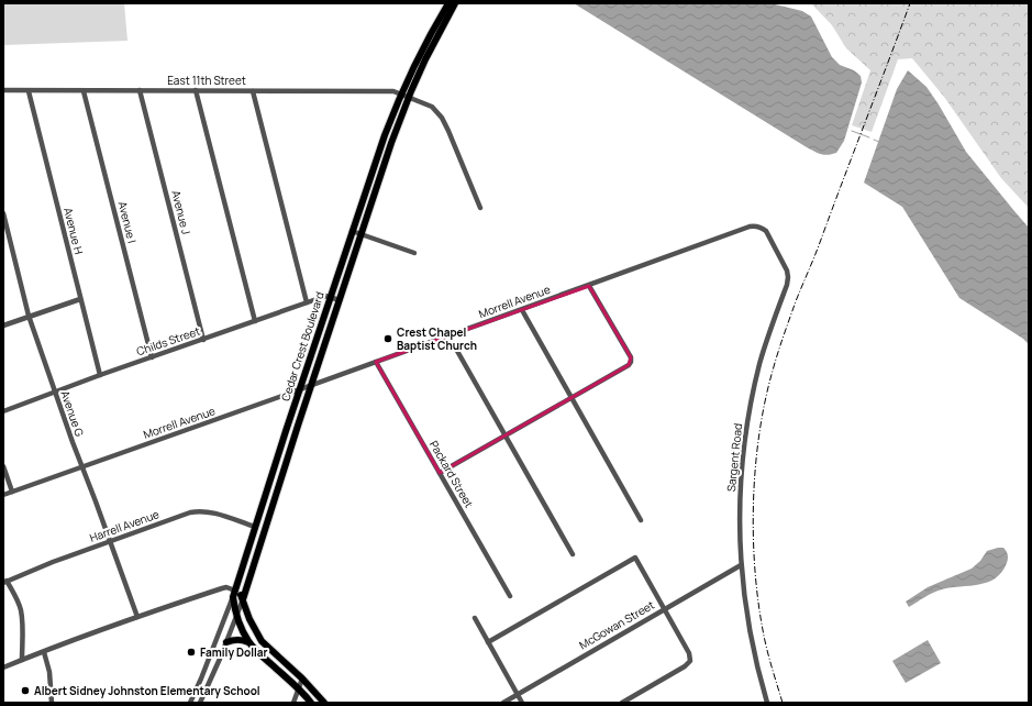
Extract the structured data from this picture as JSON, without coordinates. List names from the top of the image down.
{
  "streets": {
    "main road": ["Cedar Crest Boulevard"],
    "street": [
      "East 11th Street",
      "Avenue J",
      "Avenue I",
      "Avenue H",
      "Morrell Avenue",
      "Childs Street",
      "Avenue G",
      "Sargent Road",
      "Packard Street",
      "Harrell Avenue",
      "McGowan Street"
    ]
  },
  "crossings": [
    ["East 11th Street", "Avenue J"],
    ["East 11th Street", "Avenue I"],
    ["East 11th Street", "Avenue H"],
    ["East 11th Street", "Cedar Crest Boulevard"],
    ["Avenue J", "Childs Street"],
    ["Avenue I", "Childs Street"],
    ["Avenue H", "Childs Street"],
    ["Morrell Avenue", "Cedar Crest Boulevard"],
    ["Morrell Avenue", "Avenue G"],
    ["Morrell Avenue", "Sargent Road"],
    ["Morrell Avenue", "Packard Street"],
    ["Childs Street", "Cedar Crest Boulevard"],
    ["Childs Street", "Avenue G"],
    ["Cedar Crest Boulevard", "Harrell Avenue"],
    ["Avenue G", "Harrell Avenue"],
    ["Sargent Road", "McGowan Street"]
  ],
  "places": ["Crest Chapel Baptist Church", "Family Dollar", "Albert Sidney Johnston Elementary School"]
}
